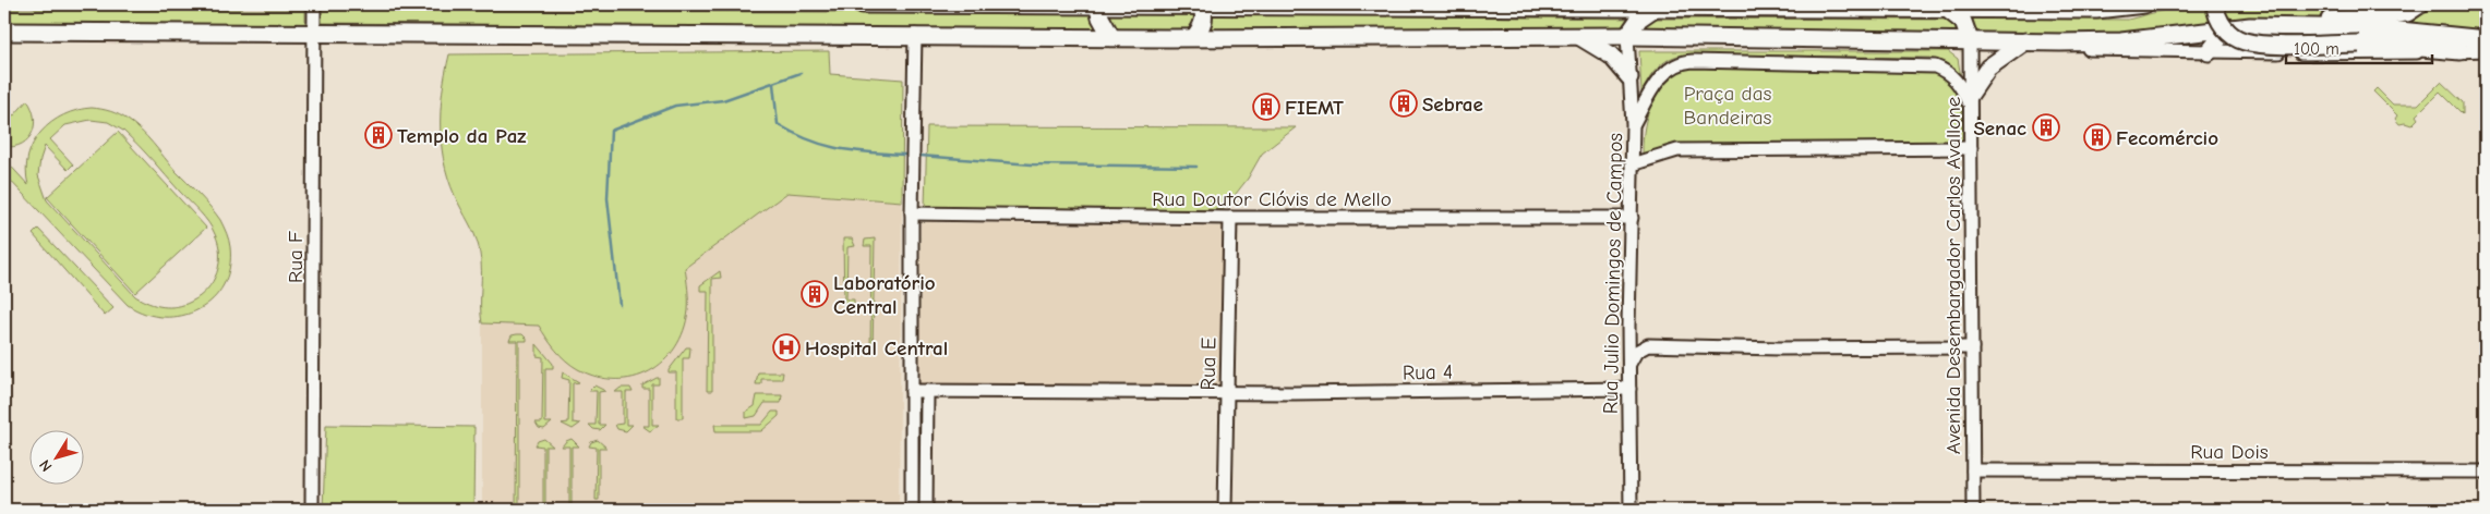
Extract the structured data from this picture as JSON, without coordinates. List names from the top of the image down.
{
  "streets": {
    "street": [
      "Rua Doutor Clóvis de Mello",
      "Rua F",
      "Rua Julio Domingos de Campos",
      "Avenida Desembargador Carlos Avallone",
      "Rua E",
      "Rua 4",
      "Rua Dois"
    ]
  },
  "crossings": [
    ["Rua Doutor Clóvis de Mello", "Rua Julio Domingos de Campos"],
    ["Rua Doutor Clóvis de Mello", "Rua E"],
    ["Rua Julio Domingos de Campos", "Rua 4"],
    ["Avenida Desembargador Carlos Avallone", "Rua Dois"],
    ["Rua E", "Rua 4"]
  ],
  "parks": ["Praça das Bandeiras"],
  "places": {
    "building": [
      "Sebrae",
      "FIEMT",
      "Senac",
      "Templo da Paz",
      "Fecomércio",
      "Laboratório Central"
    ],
    "hospital": ["Hospital Central"]
  },
  "scale_bar": "100 m",
  "north": "bottom left"
}
